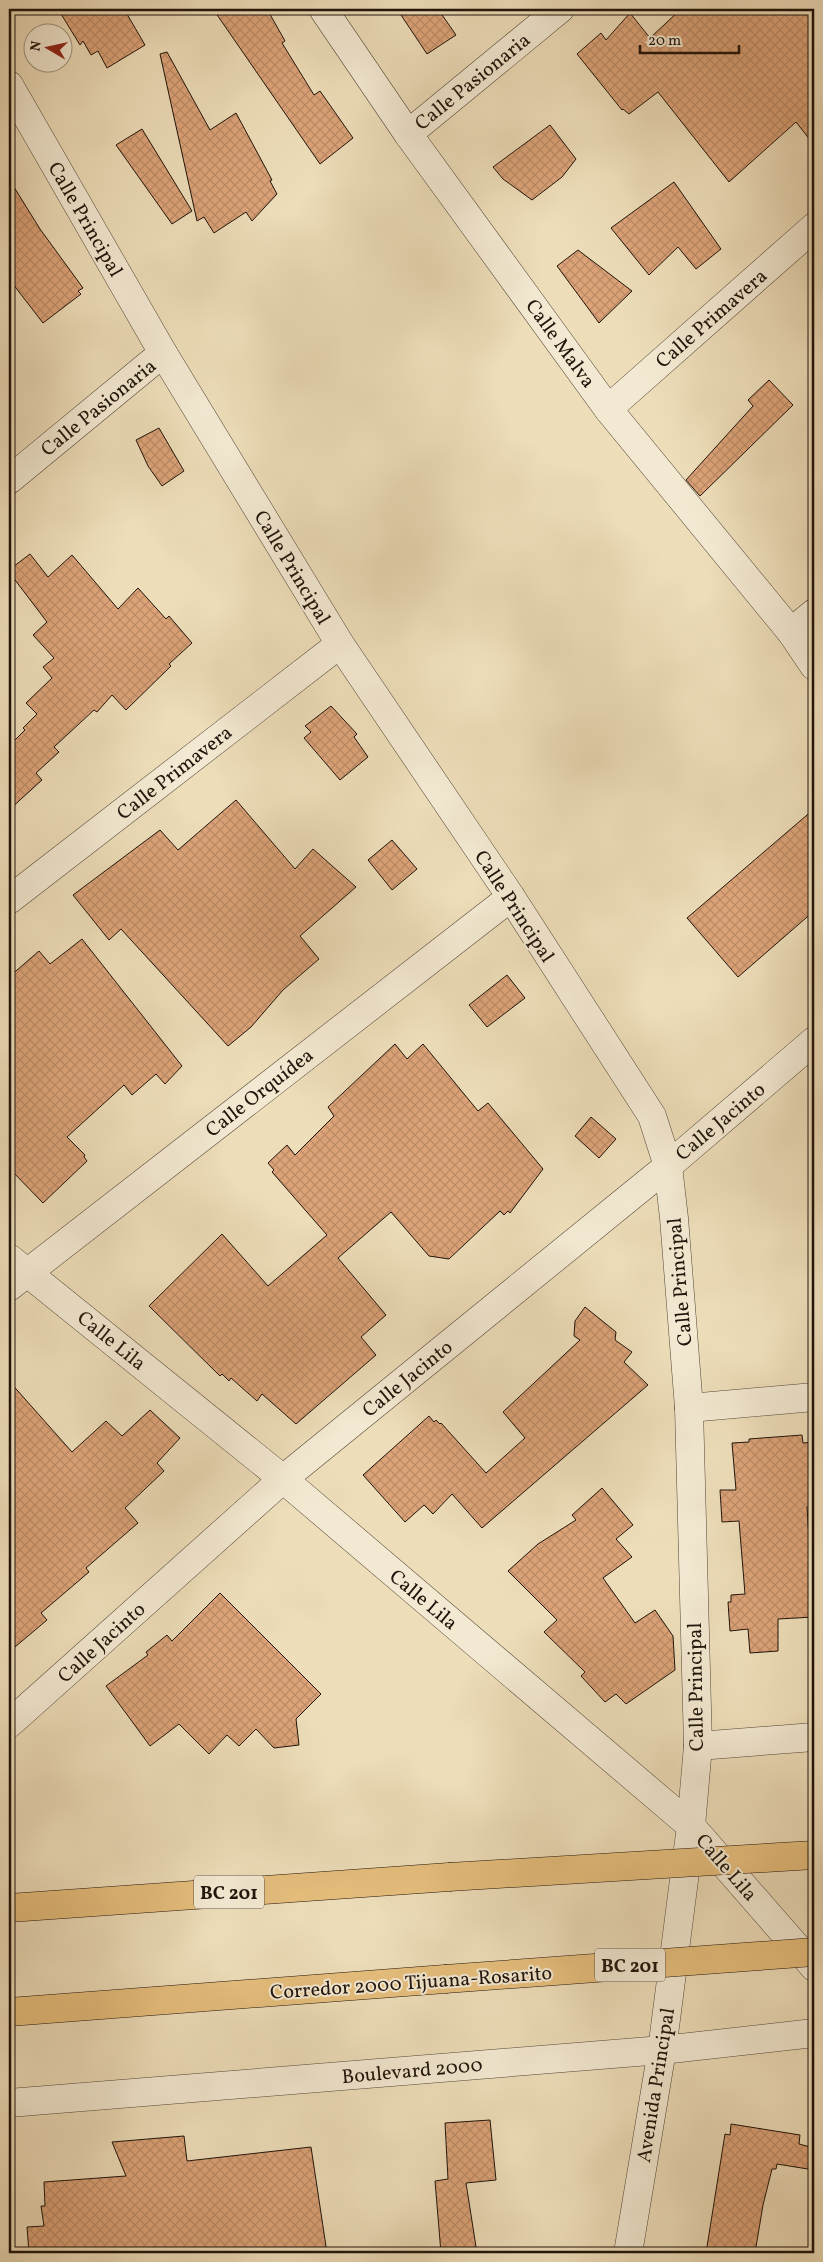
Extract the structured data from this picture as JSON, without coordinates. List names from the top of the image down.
{
  "streets": {
    "highway": ["BC 201", "Corredor 2000 Tijuana-Rosarito"],
    "street": [
      "Calle Pasionaria",
      "Calle Principal",
      "Calle Primavera",
      "Calle Malva",
      "Calle Orquídea",
      "Calle Jacinto",
      "Calle Lila",
      "Boulevard 2000",
      "Avenida Principal"
    ]
  },
  "crossings": [
    ["Calle Pasionaria", "Calle Principal"],
    ["Calle Pasionaria", "Calle Malva"],
    ["Calle Principal", "Calle Primavera"],
    ["Calle Principal", "Calle Orquídea"],
    ["Calle Principal", "Calle Jacinto"],
    ["Calle Principal", "Calle Lila"],
    ["Calle Principal", "Avenida Principal"],
    ["Calle Primavera", "Calle Malva"],
    ["Calle Orquídea", "Calle Lila"],
    ["Calle Jacinto", "Calle Lila"],
    ["Calle Lila", "Avenida Principal"],
    ["Boulevard 2000", "Avenida Principal"]
  ],
  "scale_bar": "20 m",
  "north": "left"
}
